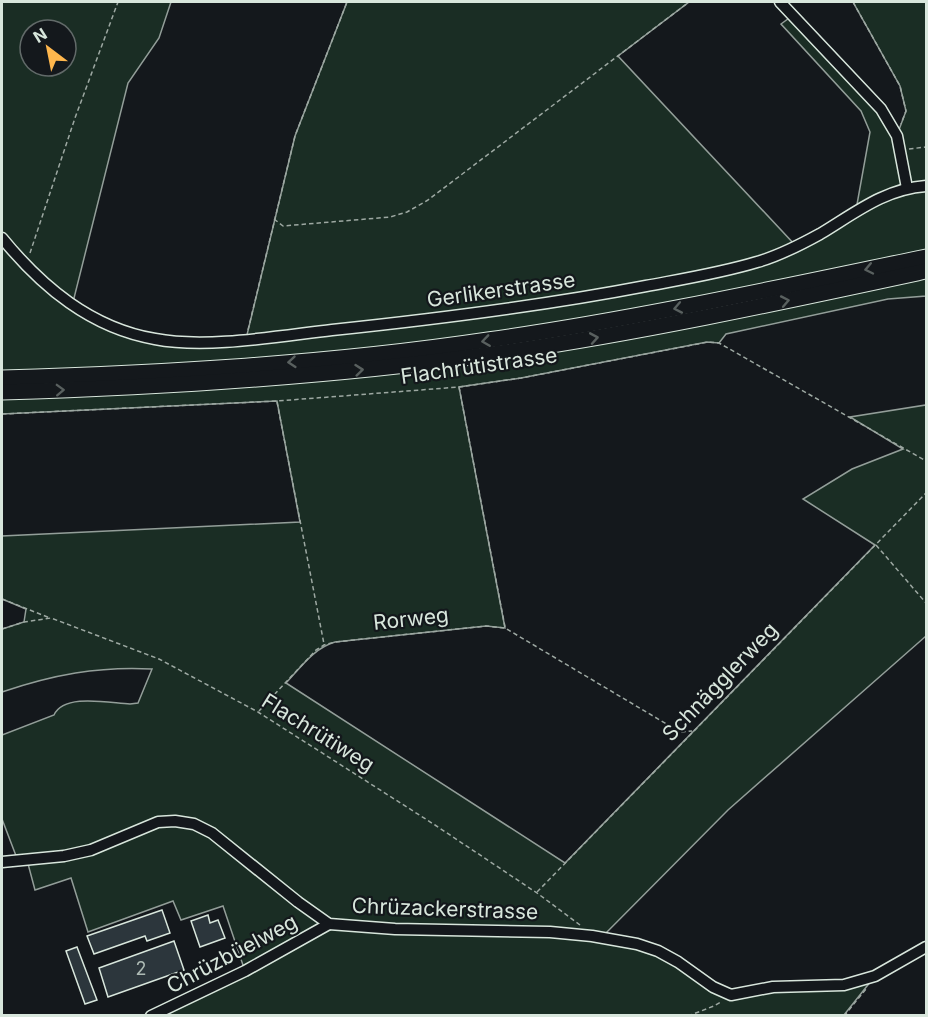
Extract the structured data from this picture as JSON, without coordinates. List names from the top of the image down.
{
  "streets": {
    "street": ["Gerlikerstrasse", "Chrüzackerstrasse", "Chrüzbüelweg"],
    "path": [
      "Flachrütistrasse",
      "Rorweg",
      "Schnägglerweg",
      "Flachrütiweg"
    ]
  },
  "crossings": [
    ["Schnägglerweg", "Flachrütiweg"],
    ["Flachrütiweg", "Chrüzackerstrasse"],
    ["Chrüzackerstrasse", "Chrüzbüelweg"]
  ],
  "house_numbers": ["2"],
  "north": "top left"
}
